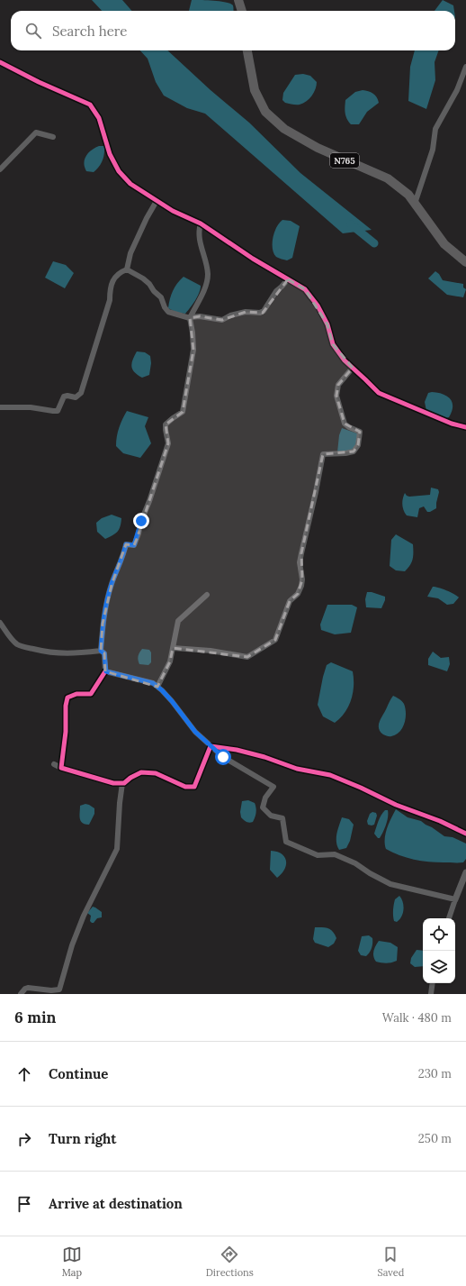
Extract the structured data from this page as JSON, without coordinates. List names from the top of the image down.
{
  "streets": {
    "highway": ["N765"]
  },
  "page": {
    "search": "Search here",
    "heading": ["6 min", "Walk · 480 m"],
    "list": [
      ["Continue", "230 m"],
      ["Turn right", "250 m"],
      "Arrive at destination"
    ],
    "nav": ["Map", "Directions", "Saved"]
  }
}
